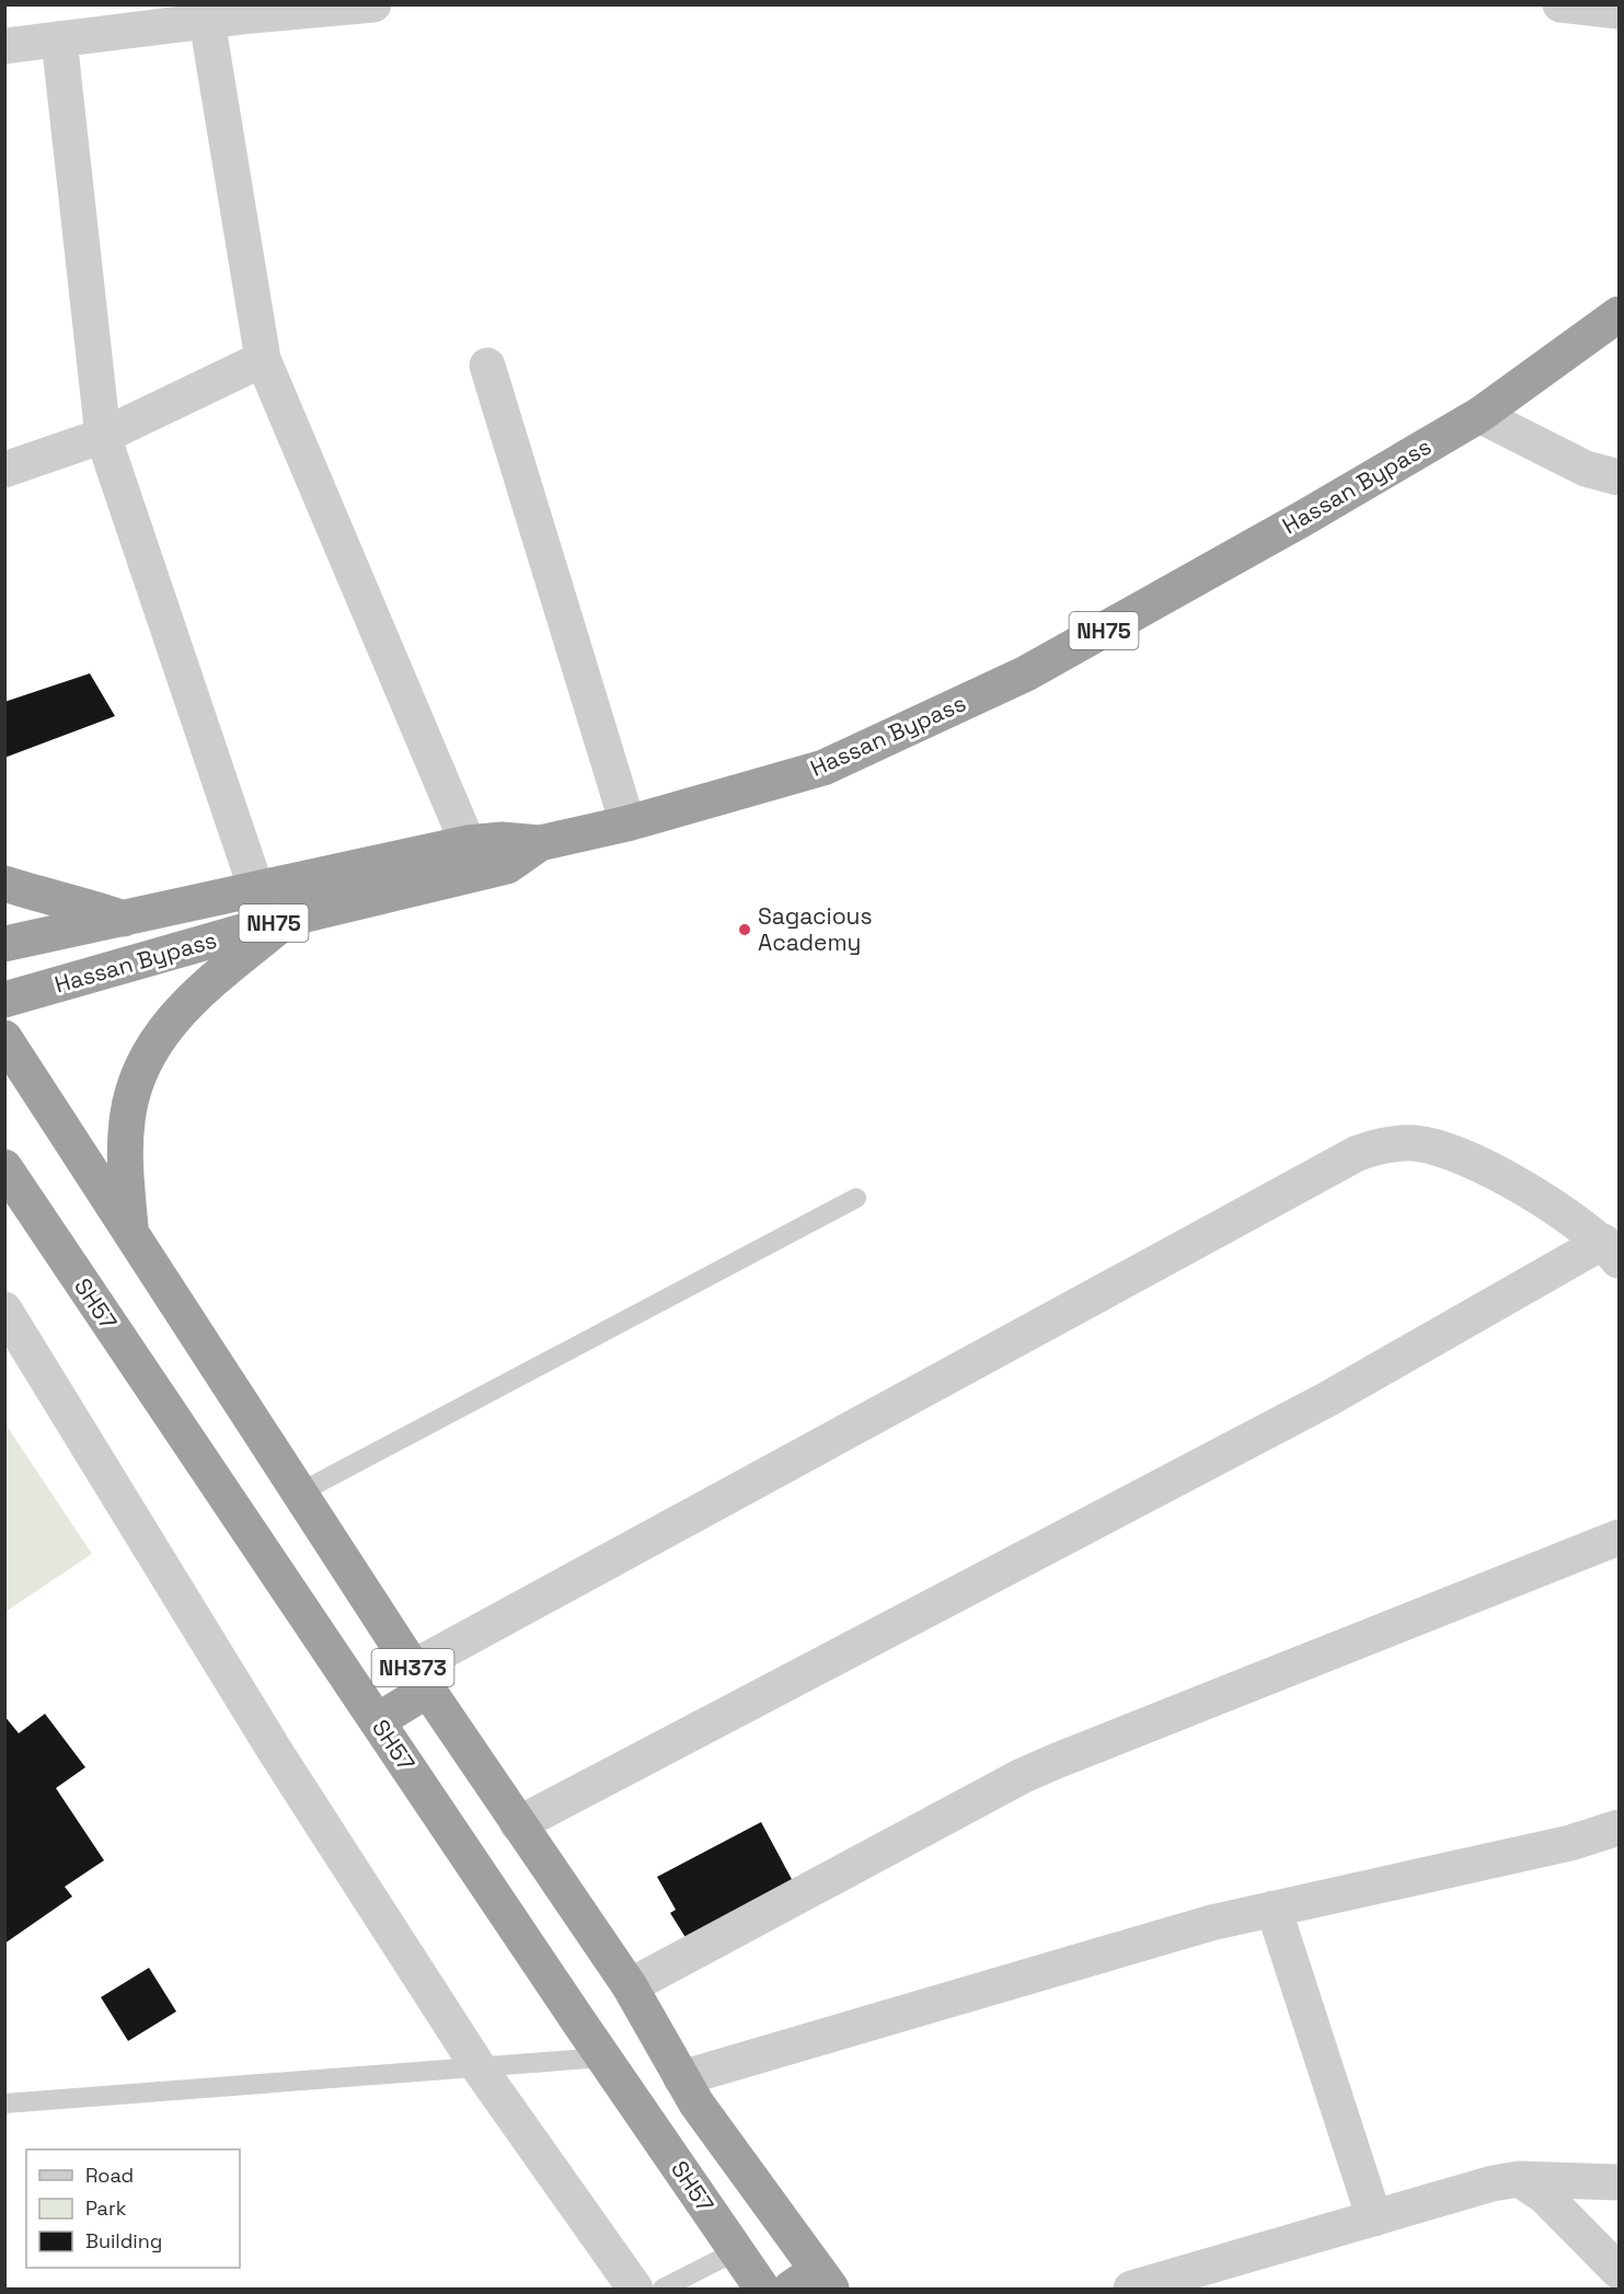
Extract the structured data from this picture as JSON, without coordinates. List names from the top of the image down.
{
  "streets": {
    "highway": [
      "Hassan Bypass",
      "NH75",
      "SH57",
      "NH373"
    ]
  },
  "crossings": [
    ["Hassan Bypass", "NH75"]
  ],
  "places": ["Sagacious Academy"],
  "legend": ["Road", "Park", "Building"]
}
